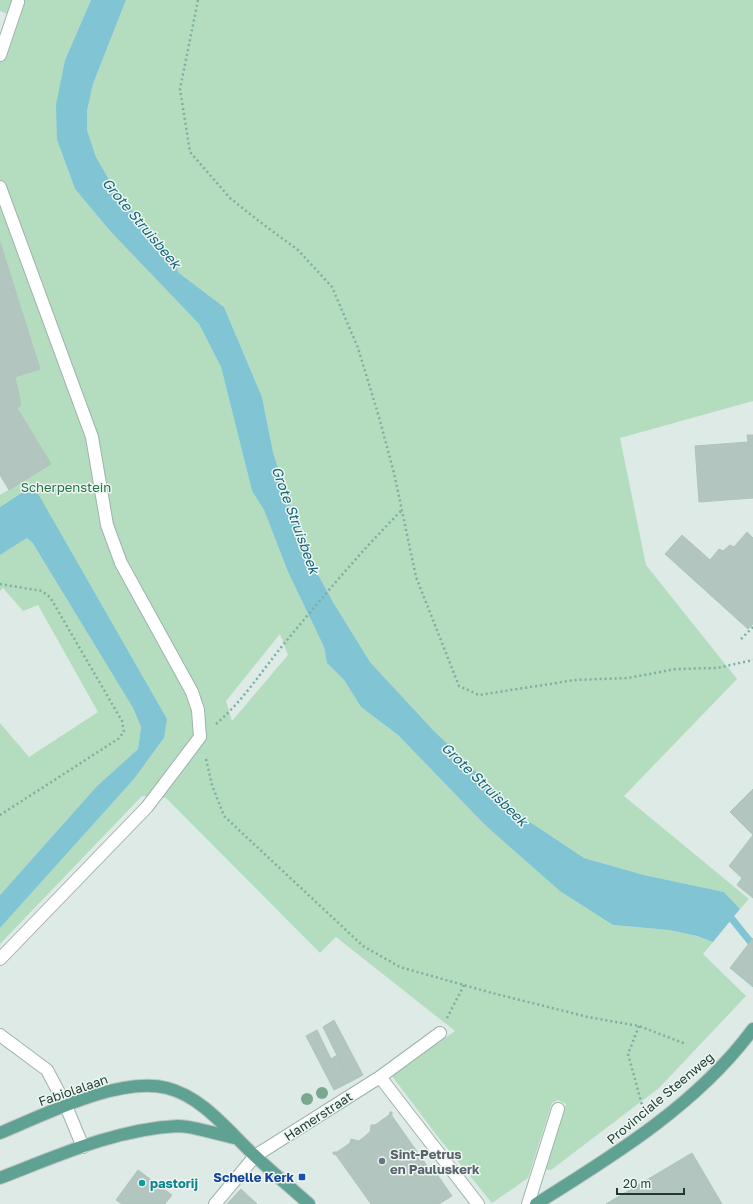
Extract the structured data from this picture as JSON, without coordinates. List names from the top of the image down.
{
  "streets": {
    "main road": ["Fabiolalaan", "Provinciale Steenweg"],
    "street": ["Hamerstraat"]
  },
  "crossings": [
    ["Fabiolalaan", "Hamerstraat"]
  ],
  "water": ["Grote Struisbeek"],
  "parks": ["Scherpenstein"],
  "places": {
    "other": ["Sint-Petrus en Pauluskerk", "pastorij"],
    "transit": ["Schelle Kerk"]
  },
  "scale_bar": "20 m"
}
